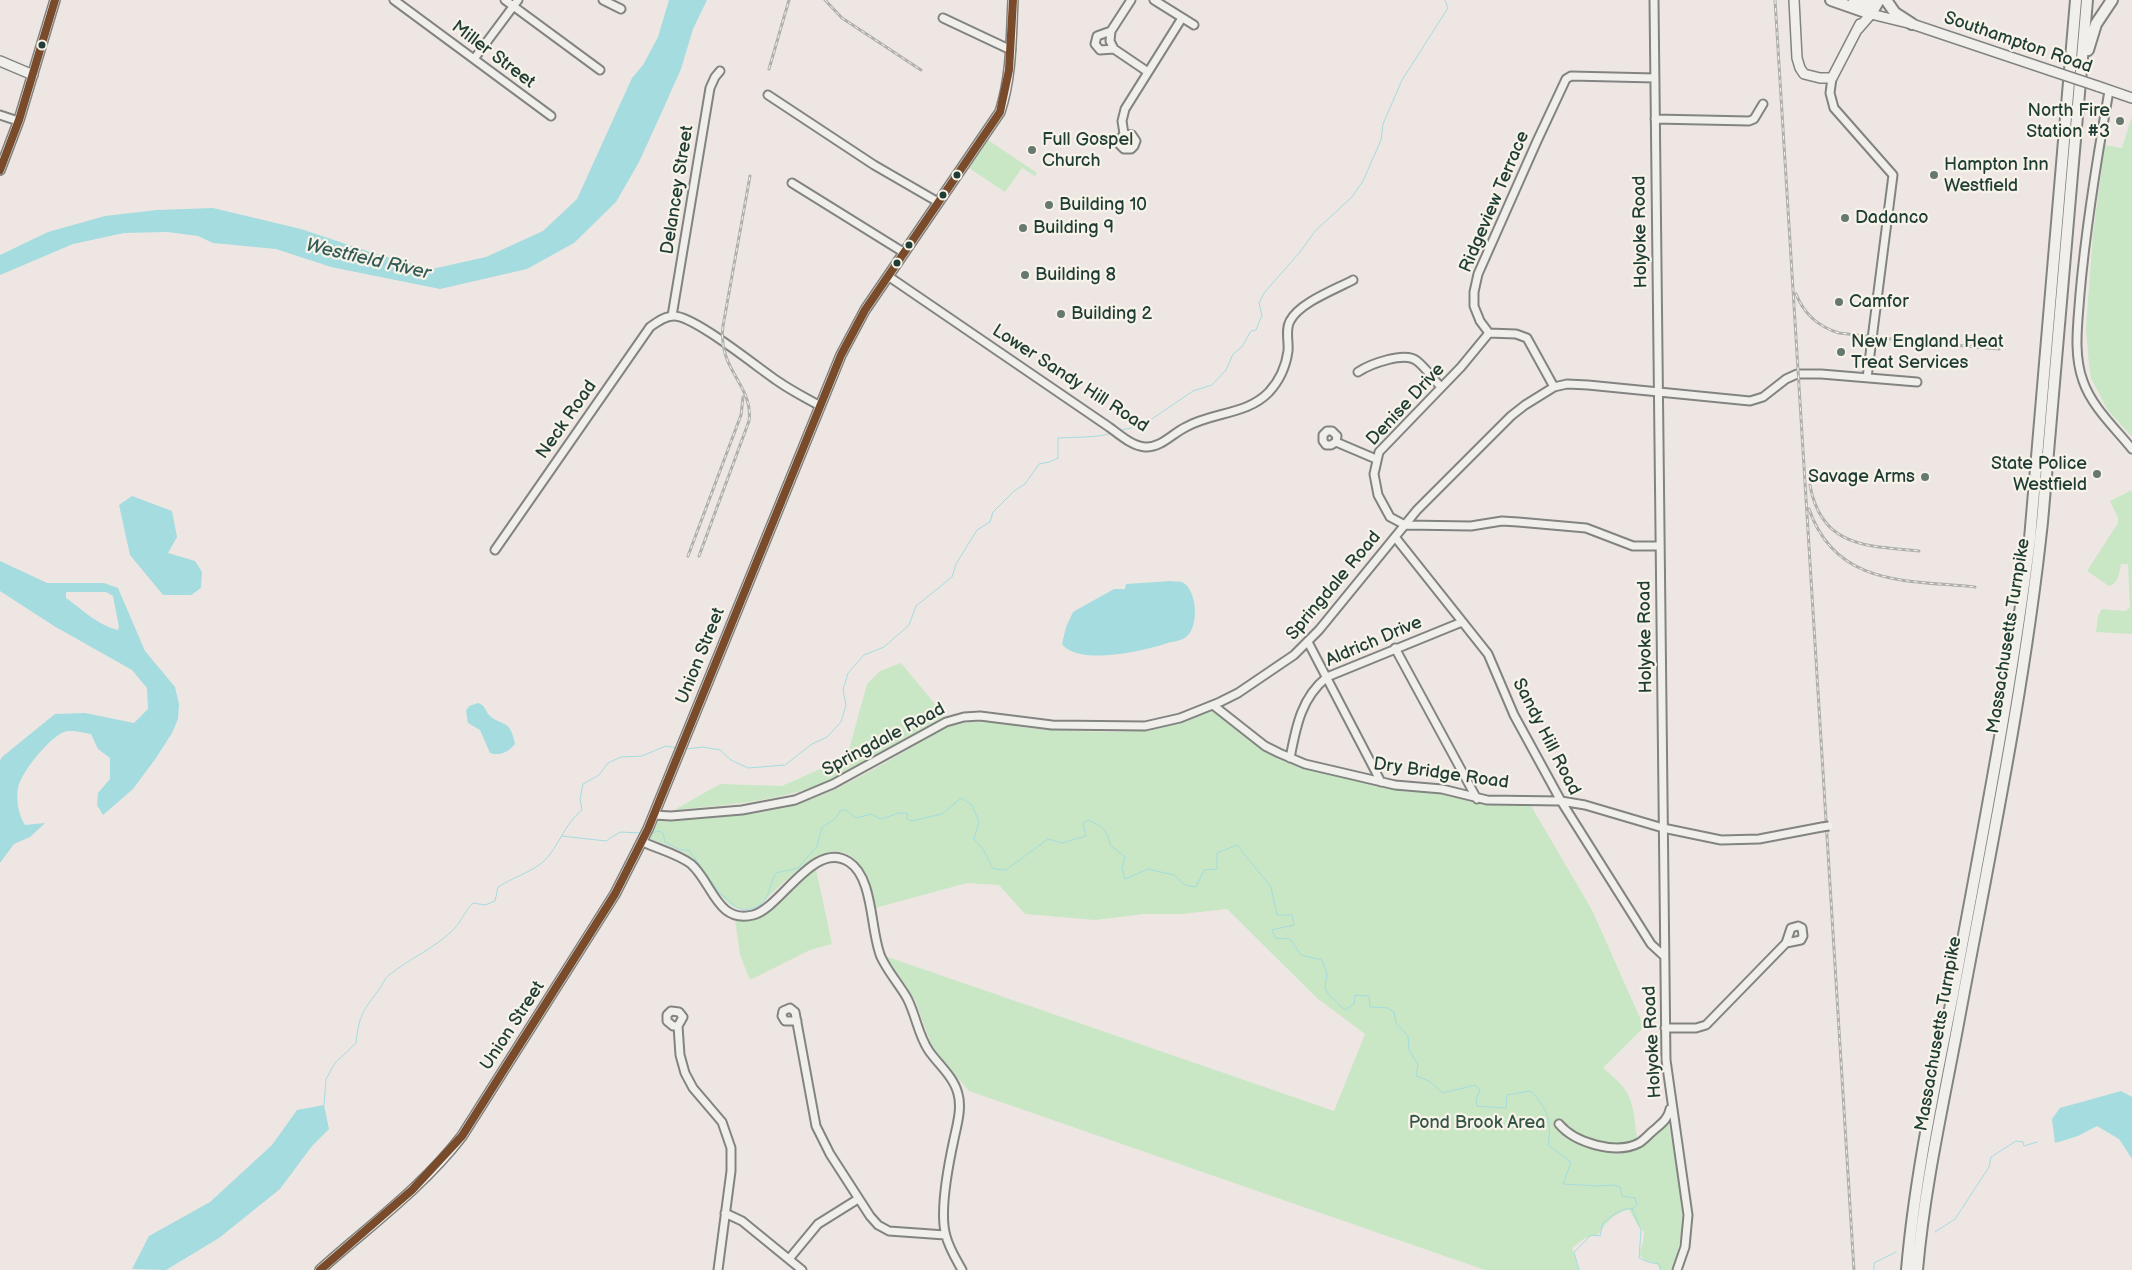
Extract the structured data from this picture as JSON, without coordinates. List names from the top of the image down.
{
  "streets": {
    "highway": ["Southampton Road", "Massachusetts Turnpike"],
    "main road": ["Union Street"],
    "street": [
      "Miller Street",
      "Delancey Street",
      "Ridgeview Terrace",
      "Holyoke Road",
      "Lower Sandy Hill Road",
      "Denise Drive",
      "Neck Road",
      "Springdale Road",
      "Aldrich Drive",
      "Sandy Hill Road",
      "Dry Bridge Road"
    ]
  },
  "crossings": [
    ["Delancey Street", "Neck Road"],
    ["Ridgeview Terrace", "Holyoke Road"],
    ["Ridgeview Terrace", "Denise Drive"],
    ["Holyoke Road", "Springdale Road"],
    ["Holyoke Road", "Sandy Hill Road"],
    ["Holyoke Road", "Dry Bridge Road"],
    ["Lower Sandy Hill Road", "Union Street"],
    ["Denise Drive", "Springdale Road"],
    ["Springdale Road", "Union Street"],
    ["Springdale Road", "Sandy Hill Road"],
    ["Springdale Road", "Dry Bridge Road"],
    ["Aldrich Drive", "Sandy Hill Road"],
    ["Aldrich Drive", "Dry Bridge Road"],
    ["Sandy Hill Road", "Dry Bridge Road"]
  ],
  "water": ["Westfield River"],
  "parks": ["Pond Brook Area"],
  "places": [
    "North Fire Station #3",
    "Full Gospel Church",
    "Hampton Inn Westfield",
    "Building 10",
    "Dadanco",
    "Building 9",
    "Building 8",
    "Camfor",
    "Building 2",
    "New England Heat Treat Services",
    "State Police Westfield",
    "Savage Arms"
  ]
}
